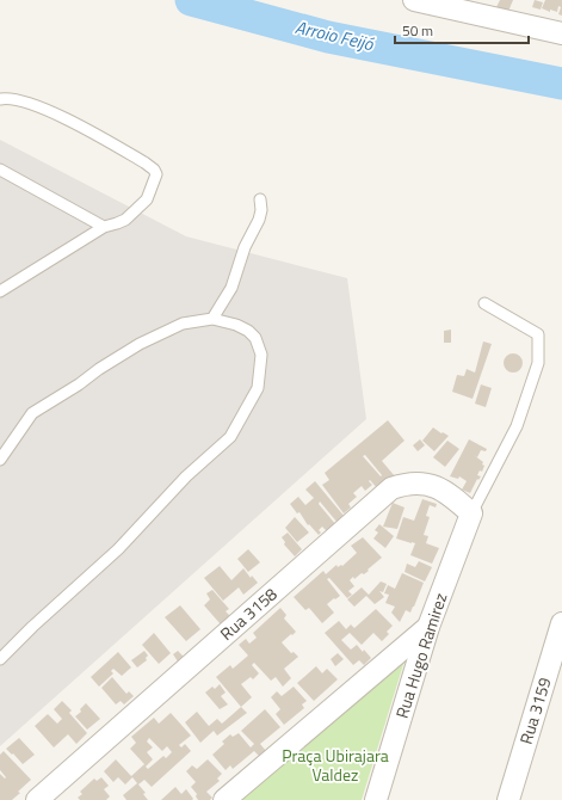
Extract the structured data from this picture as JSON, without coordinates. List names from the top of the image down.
{
  "streets": {
    "street": ["Rua 3158", "Rua Hugo Ramirez", "Rua 3159"]
  },
  "crossings": [
    ["Rua 3158", "Rua Hugo Ramirez"]
  ],
  "water": ["Arroio Feijó"],
  "parks": ["Praça Ubirajara Valdez"],
  "scale_bar": "50 m"
}
